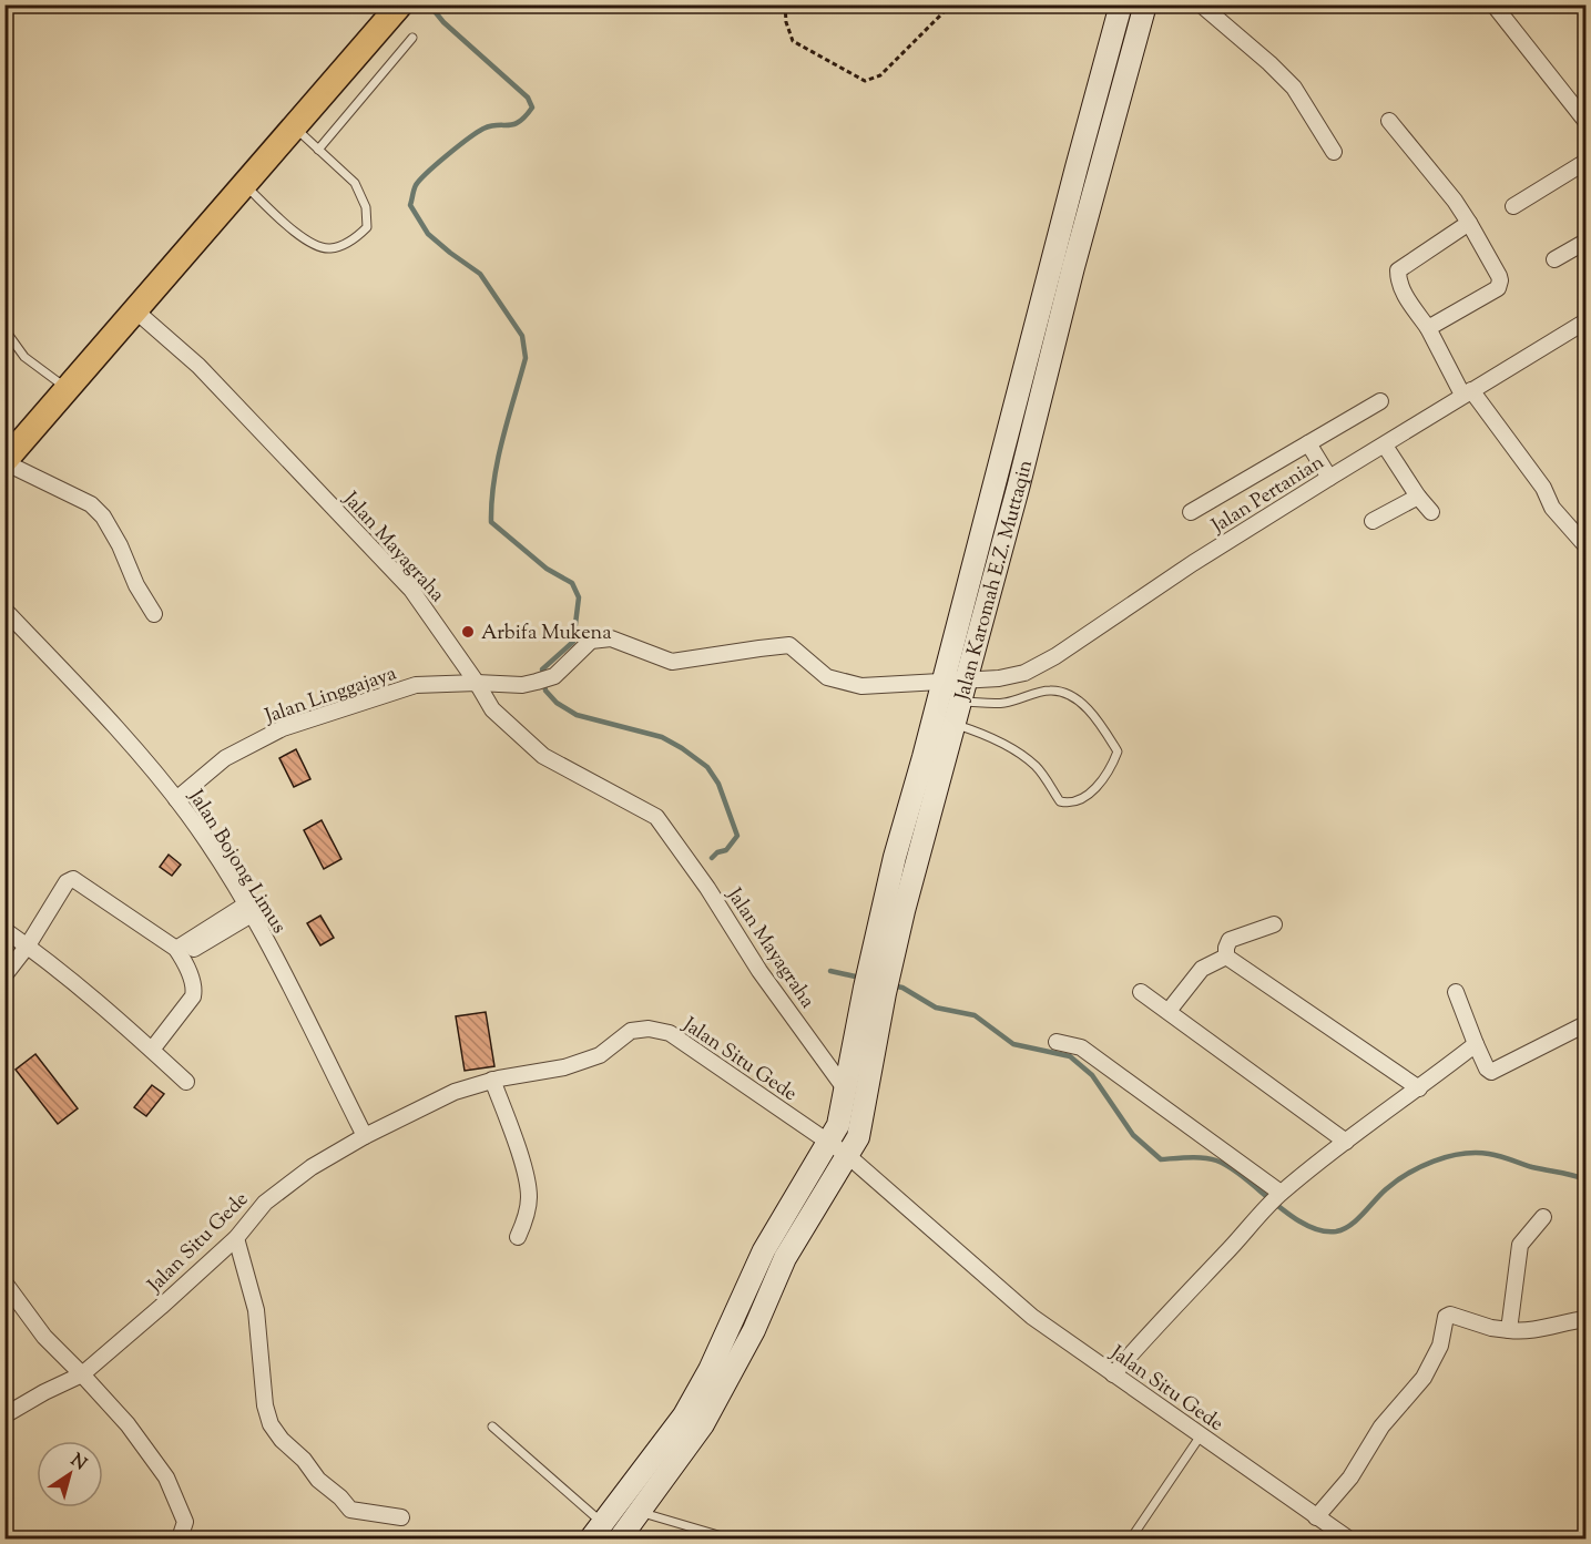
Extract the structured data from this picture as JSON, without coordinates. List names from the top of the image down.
{
  "streets": {
    "street": [
      "Jalan Pertanian",
      "Jalan Mayagraha",
      "Jalan Karomah E.Z. Muttaqin",
      "Jalan Linggajaya",
      "Jalan Bojong Limus",
      "Jalan Situ Gede"
    ]
  },
  "crossings": [
    ["Jalan Pertanian", "Jalan Karomah E.Z. Muttaqin"],
    ["Jalan Pertanian", "Jalan Linggajaya"],
    ["Jalan Mayagraha", "Jalan Karomah E.Z. Muttaqin"],
    ["Jalan Mayagraha", "Jalan Linggajaya"],
    ["Jalan Karomah E.Z. Muttaqin", "Jalan Situ Gede"],
    ["Jalan Linggajaya", "Jalan Bojong Limus"],
    ["Jalan Bojong Limus", "Jalan Situ Gede"]
  ],
  "places": ["Arbifa Mukena"],
  "north": "top right"
}
